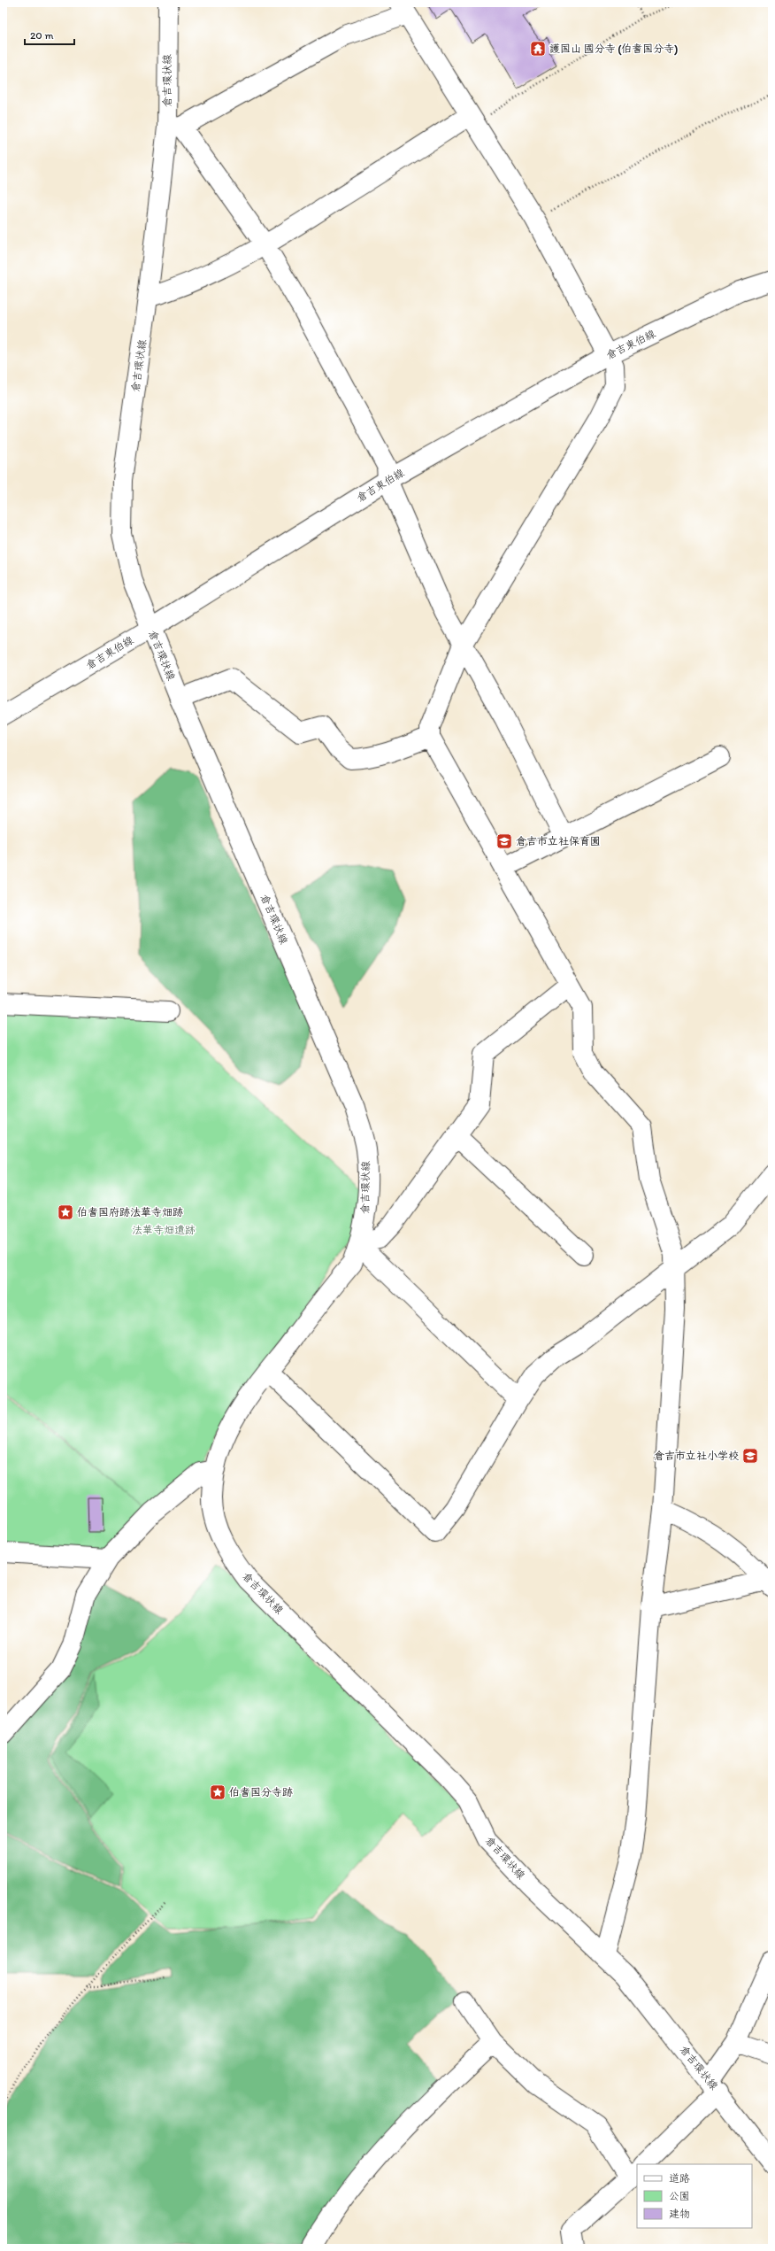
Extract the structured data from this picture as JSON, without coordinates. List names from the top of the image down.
{
  "streets": {
    "street": ["倉吉環状線", "倉吉東伯線"]
  },
  "crossings": [
    ["倉吉環状線", "倉吉東伯線"]
  ],
  "parks": ["法華寺畑遺跡"],
  "places": {
    "temple": ["護国山 國分寺 (伯耆国分寺)"],
    "school or university": ["倉吉市立社保育園", "倉吉市立社小学校"],
    "place": ["伯耆国府跡法華寺畑跡", "伯耆国分寺跡"]
  },
  "legend": ["道路", "公園", "建物"],
  "scale_bar": "20 m"
}
